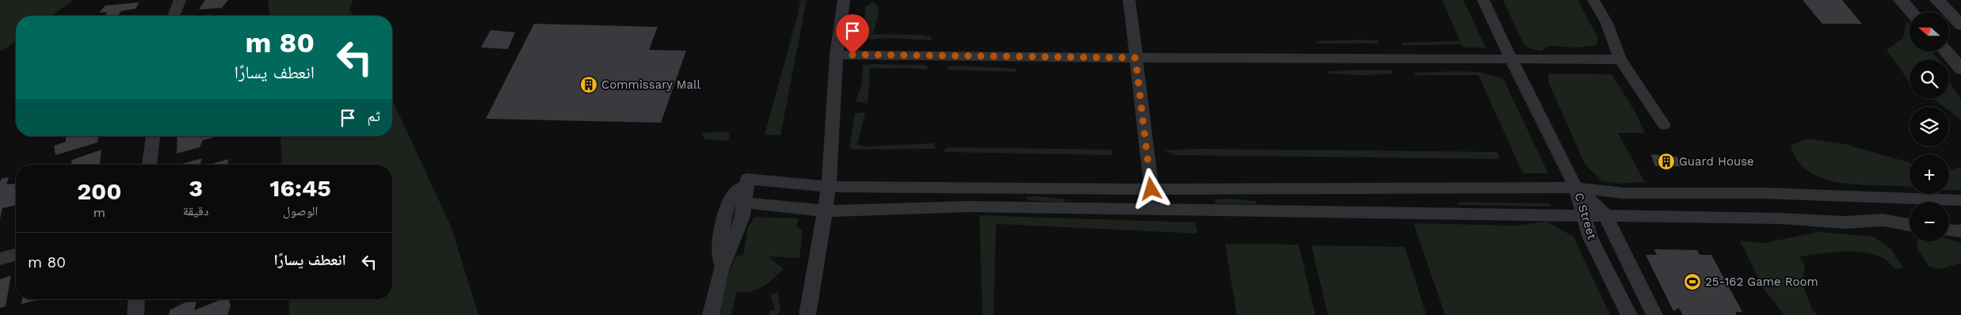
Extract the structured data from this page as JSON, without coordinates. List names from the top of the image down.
{
  "streets": {
    "street": ["C Street"]
  },
  "places": {
    "building": ["Commissary Mall", "Guard House"],
    "sports": ["25-162 Game Room"]
  },
  "north": "left",
  "page": {
    "map_buttons": ["+", "−"],
    "turn": ["80 m", "انعطف يسارًا"],
    "then": "ثم",
    "eta": [
      "16:45",
      "الوصول",
      "3",
      "دقيقة",
      "200",
      "m"
    ],
    "list": [
      {
        "name": "انعطف يسارًا",
        "value": "80 m"
      }
    ]
  }
}
